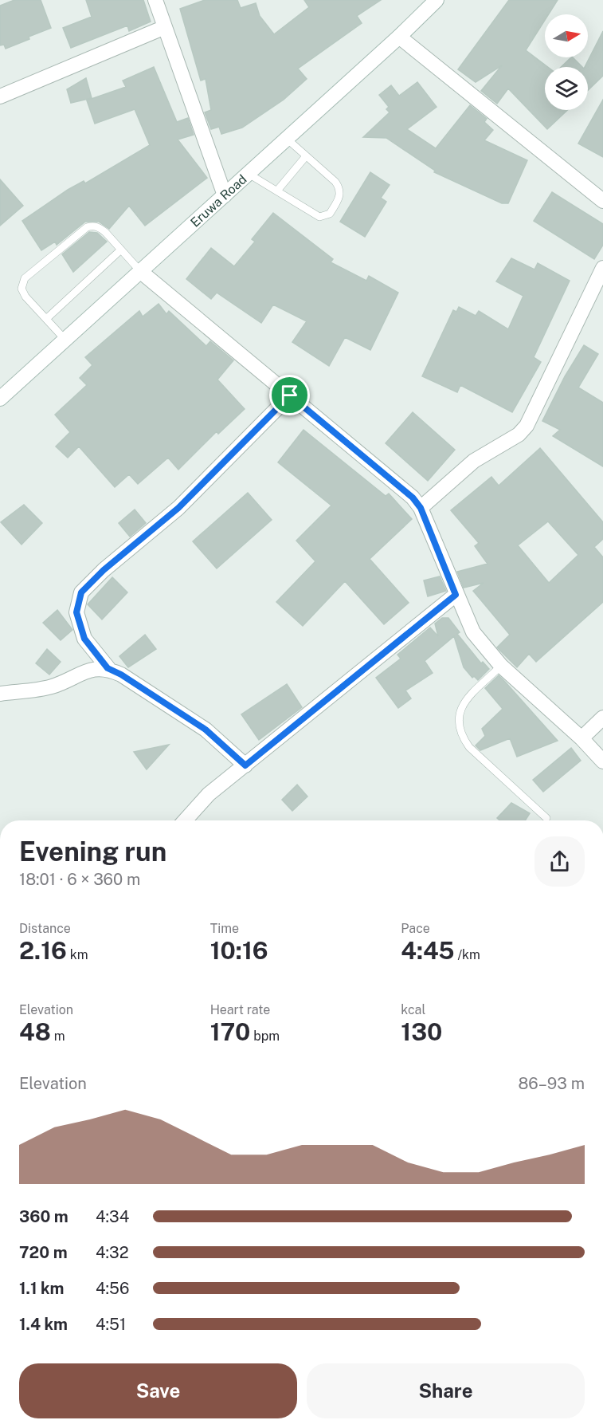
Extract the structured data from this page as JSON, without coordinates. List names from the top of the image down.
{
  "streets": {
    "street": ["Eruwa Road"]
  },
  "north": "right",
  "page": {
    "heading": ["Evening run", "18:01 · 6 × 360 m"],
    "stats": [
      ["Distance", "2.16 km"],
      ["Time", "10:16"],
      ["Pace", "4:45 /km"],
      ["Elevation", "48 m"],
      ["Heart rate", "170 bpm"],
      ["kcal", "130"]
    ],
    "chart": ["Elevation", "86–93 m"],
    "list": [
      {
        "name": "360 m",
        "note": "4:34"
      },
      {
        "name": "720 m",
        "note": "4:32"
      },
      {
        "name": "1.1 km",
        "note": "4:56"
      },
      {
        "name": "1.4 km",
        "note": "4:51"
      }
    ],
    "buttons": ["Save", "Share"]
  }
}
